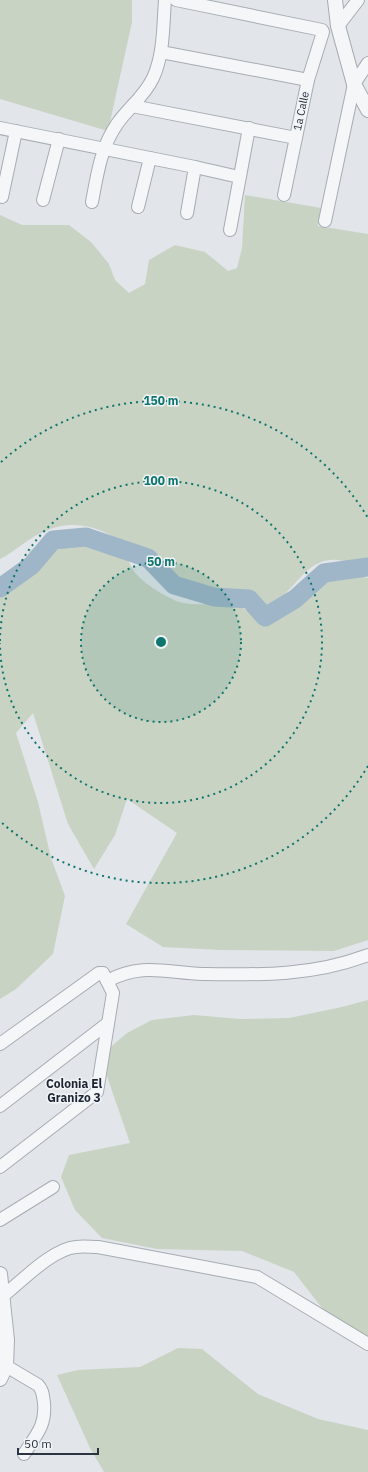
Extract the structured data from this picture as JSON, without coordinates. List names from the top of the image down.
{
  "streets": {
    "street": ["1a Calle"]
  },
  "districts": ["Colonia El Granizo 3"],
  "scale_bar": "50 m",
  "rings": ["150 m", "100 m", "50 m"]
}
